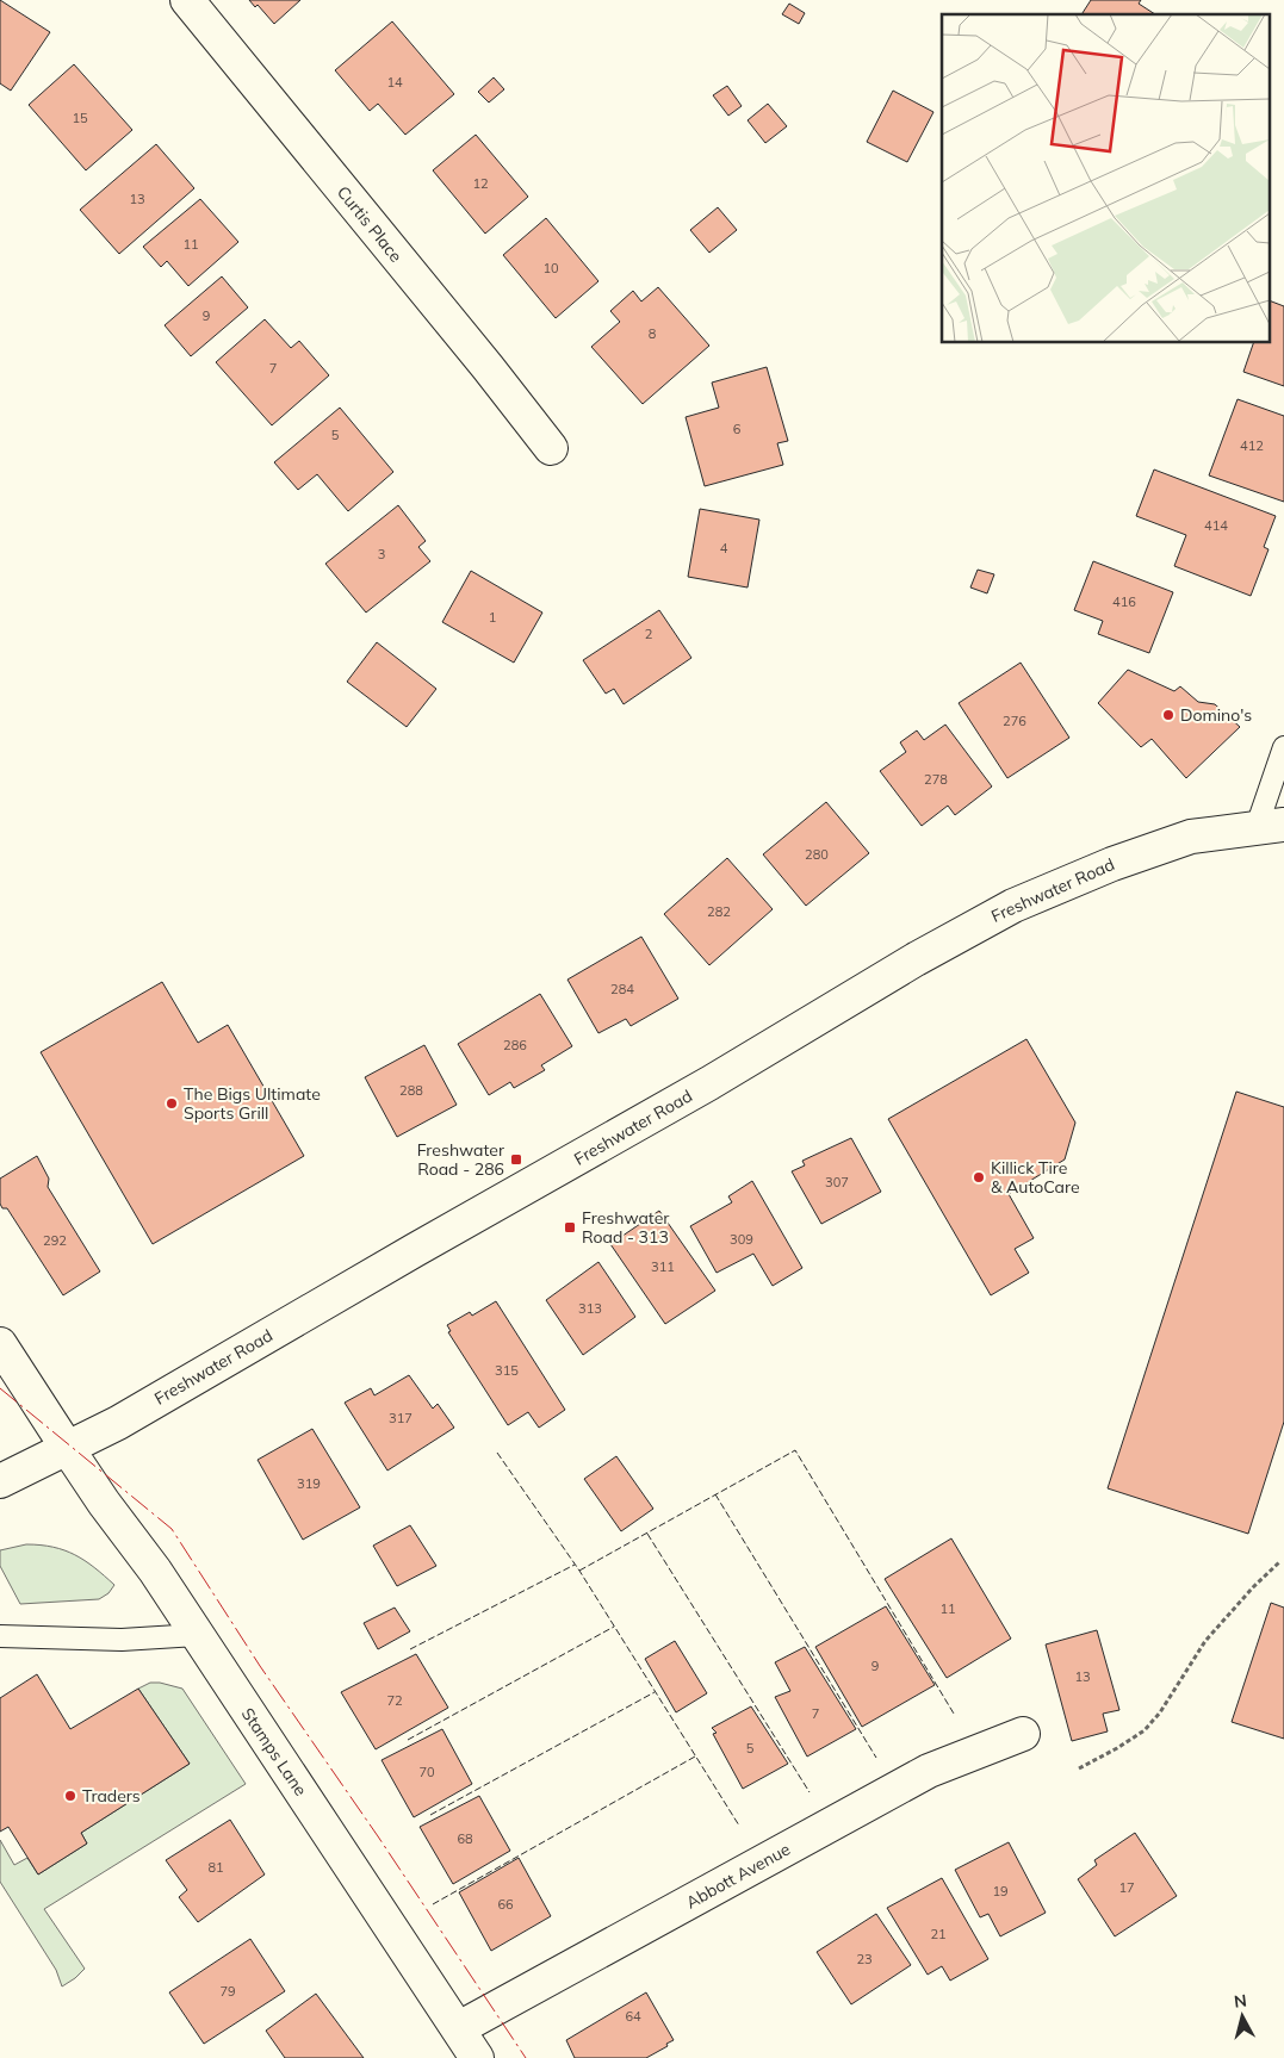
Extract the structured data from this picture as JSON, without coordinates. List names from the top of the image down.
{
  "streets": {
    "street": [
      "Curtis Place",
      "Freshwater Road",
      "Stamps Lane",
      "Abbott Avenue"
    ]
  },
  "crossings": [
    ["Freshwater Road", "Stamps Lane"],
    ["Stamps Lane", "Abbott Avenue"]
  ],
  "places": {
    "other": [
      "Domino's",
      "The Bigs Ultimate Sports Grill",
      "Killick Tire & AutoCare",
      "Traders"
    ],
    "transit": ["Freshwater Road - 286", "Freshwater Road - 313"]
  },
  "house_numbers": [
    "14",
    "15",
    "12",
    "13",
    "11",
    "10",
    "9",
    "8",
    "7",
    "6",
    "5",
    "412",
    "414",
    "4",
    "3",
    "416",
    "1",
    "2",
    "276",
    "278",
    "280",
    "282",
    "284",
    "286",
    "288",
    "307",
    "309",
    "292",
    "311",
    "313",
    "315",
    "317",
    "319",
    "11",
    "9",
    "13",
    "72",
    "7",
    "5",
    "70",
    "68",
    "81",
    "17",
    "19",
    "66",
    "21",
    "23",
    "79",
    "64"
  ],
  "north": "top"
}
